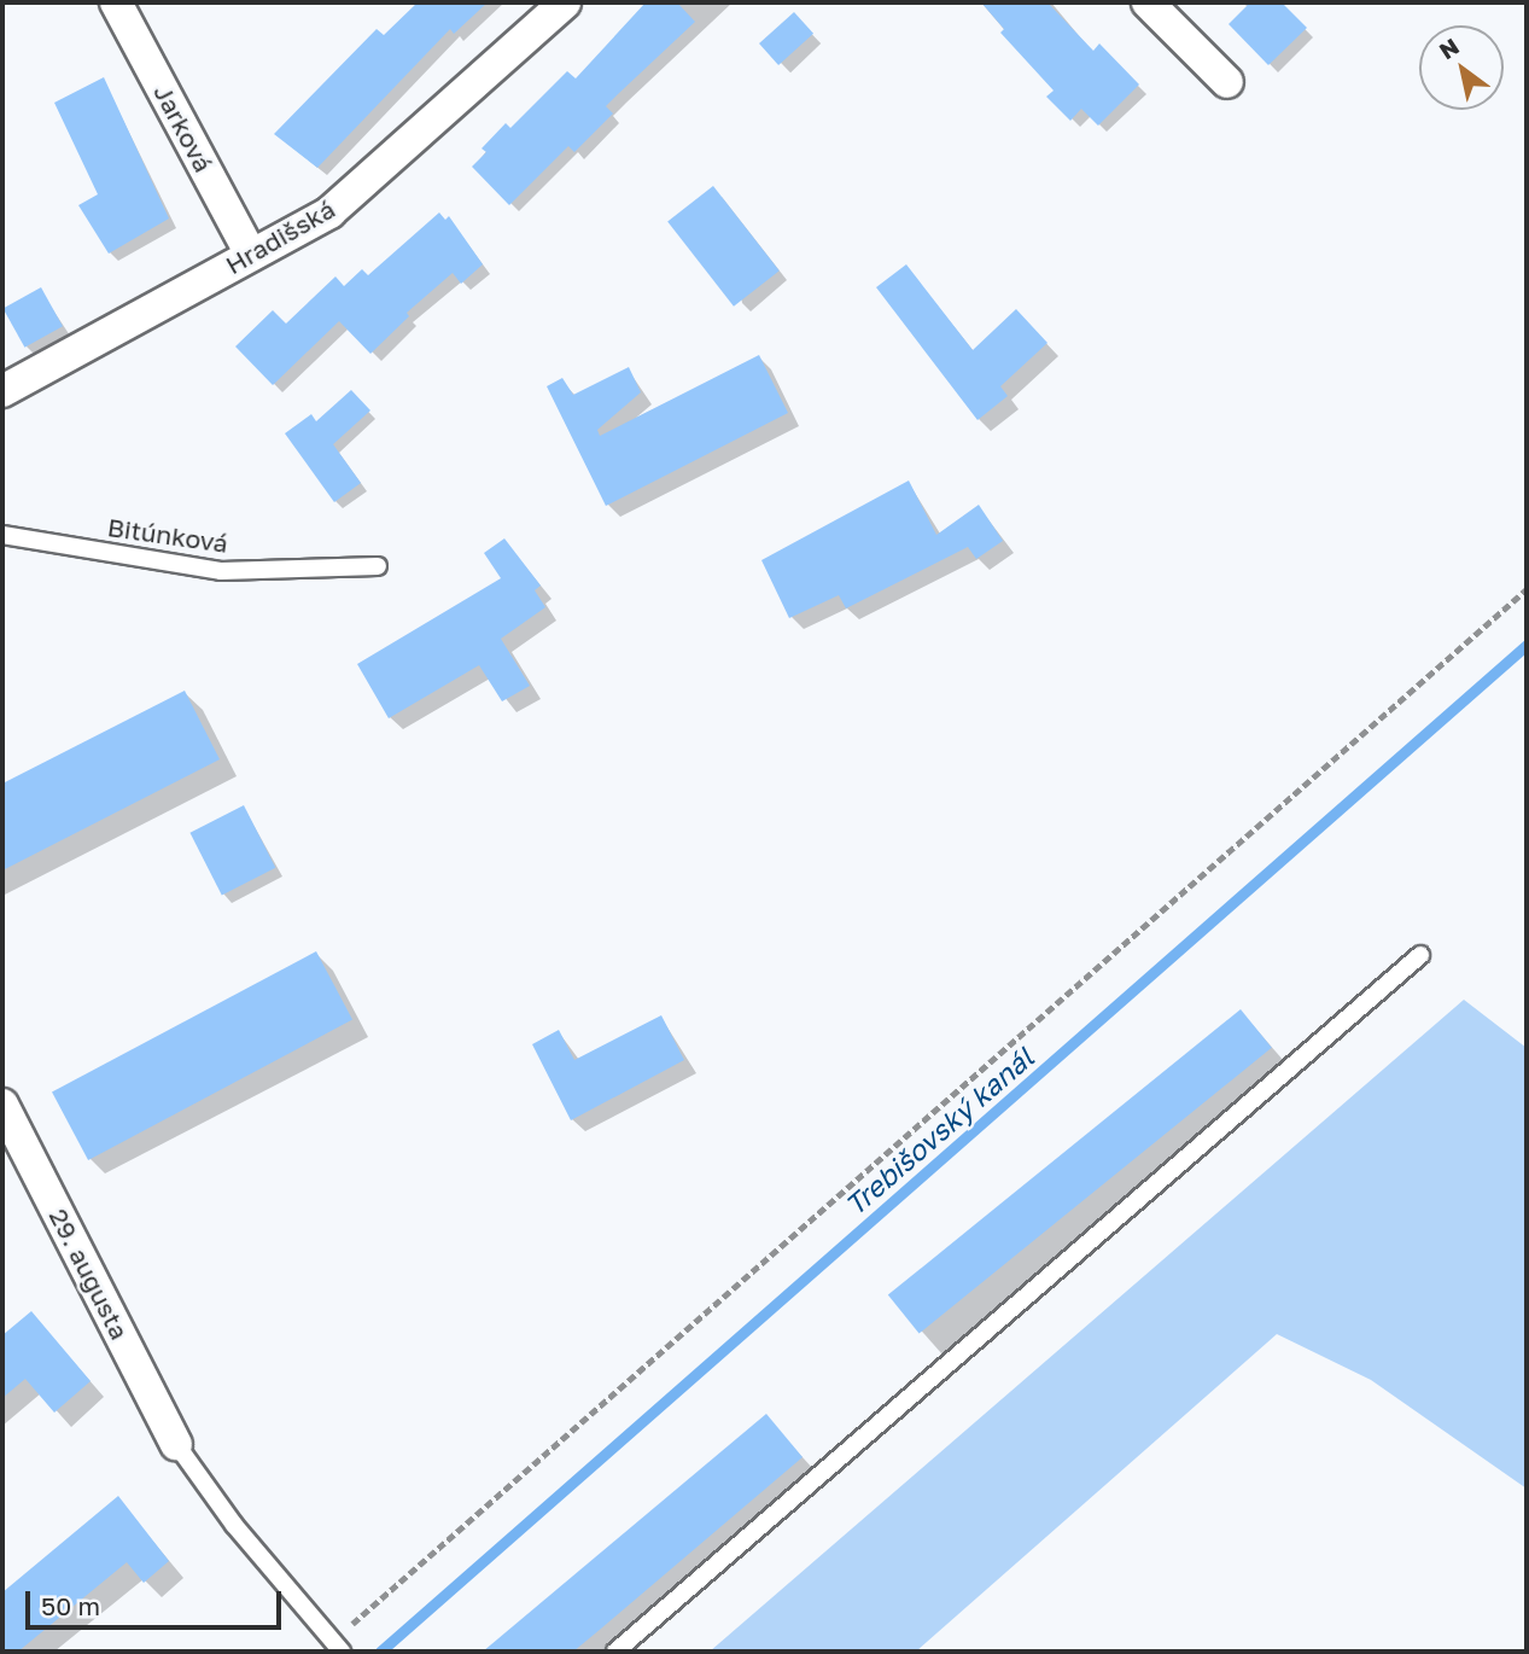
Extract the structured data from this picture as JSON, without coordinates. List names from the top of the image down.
{
  "streets": {
    "street": ["Jarková", "Hradišská", "29. augusta"],
    "lane": ["Bitúnková"]
  },
  "crossings": [
    ["Jarková", "Hradišská"]
  ],
  "water": ["Trebišovský kanál"],
  "scale_bar": "50 m",
  "north": "top left"
}
